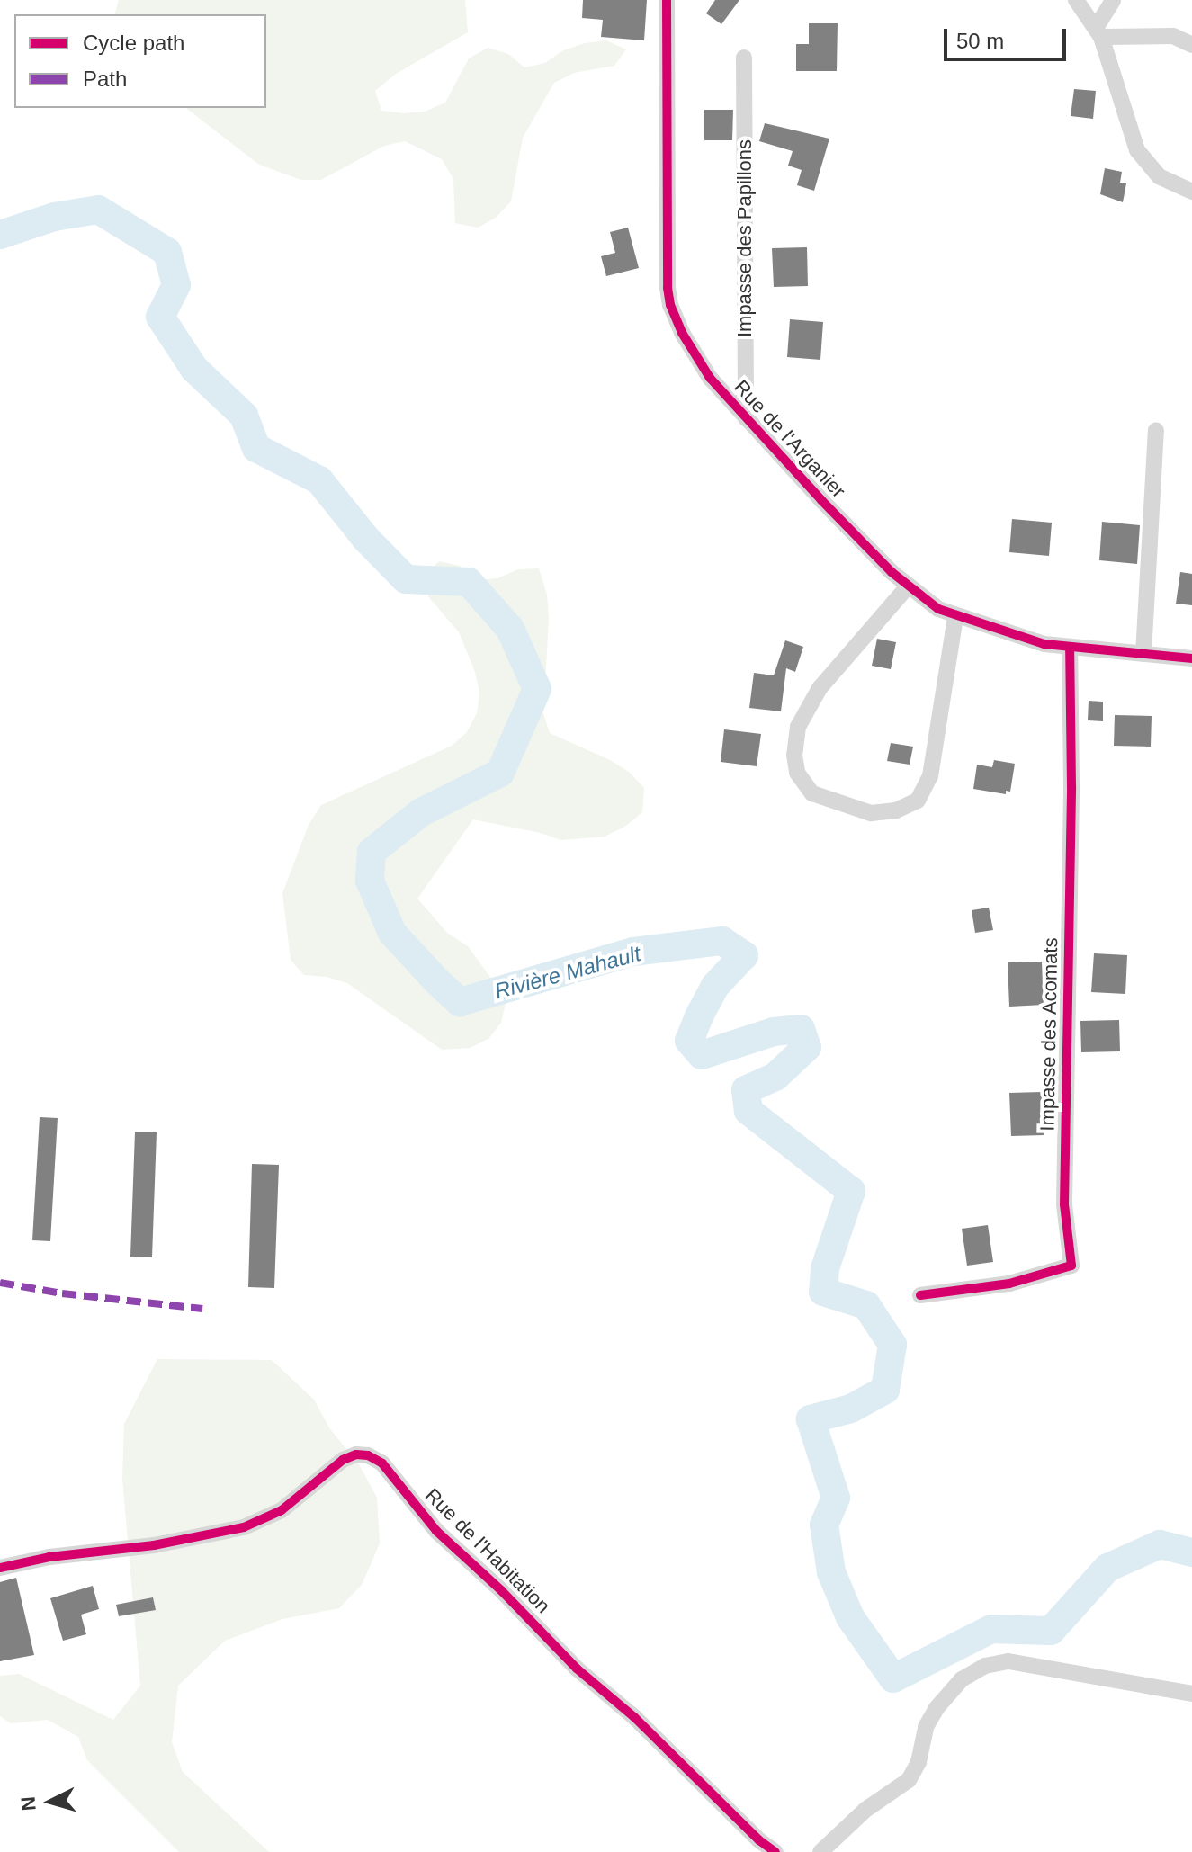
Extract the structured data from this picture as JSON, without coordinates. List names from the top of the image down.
{
  "streets": {
    "street": [
      "Impasse des Papillons",
      "Rue de l'Arganier",
      "Impasse des Acomats",
      "Rue de l'Habitation"
    ]
  },
  "crossings": [
    ["Impasse des Papillons", "Rue de l'Arganier"],
    ["Rue de l'Arganier", "Impasse des Acomats"]
  ],
  "water": ["Rivière Mahault"],
  "legend": ["Cycle path", "Path"],
  "scale_bar": "50 m",
  "north": "left"
}
